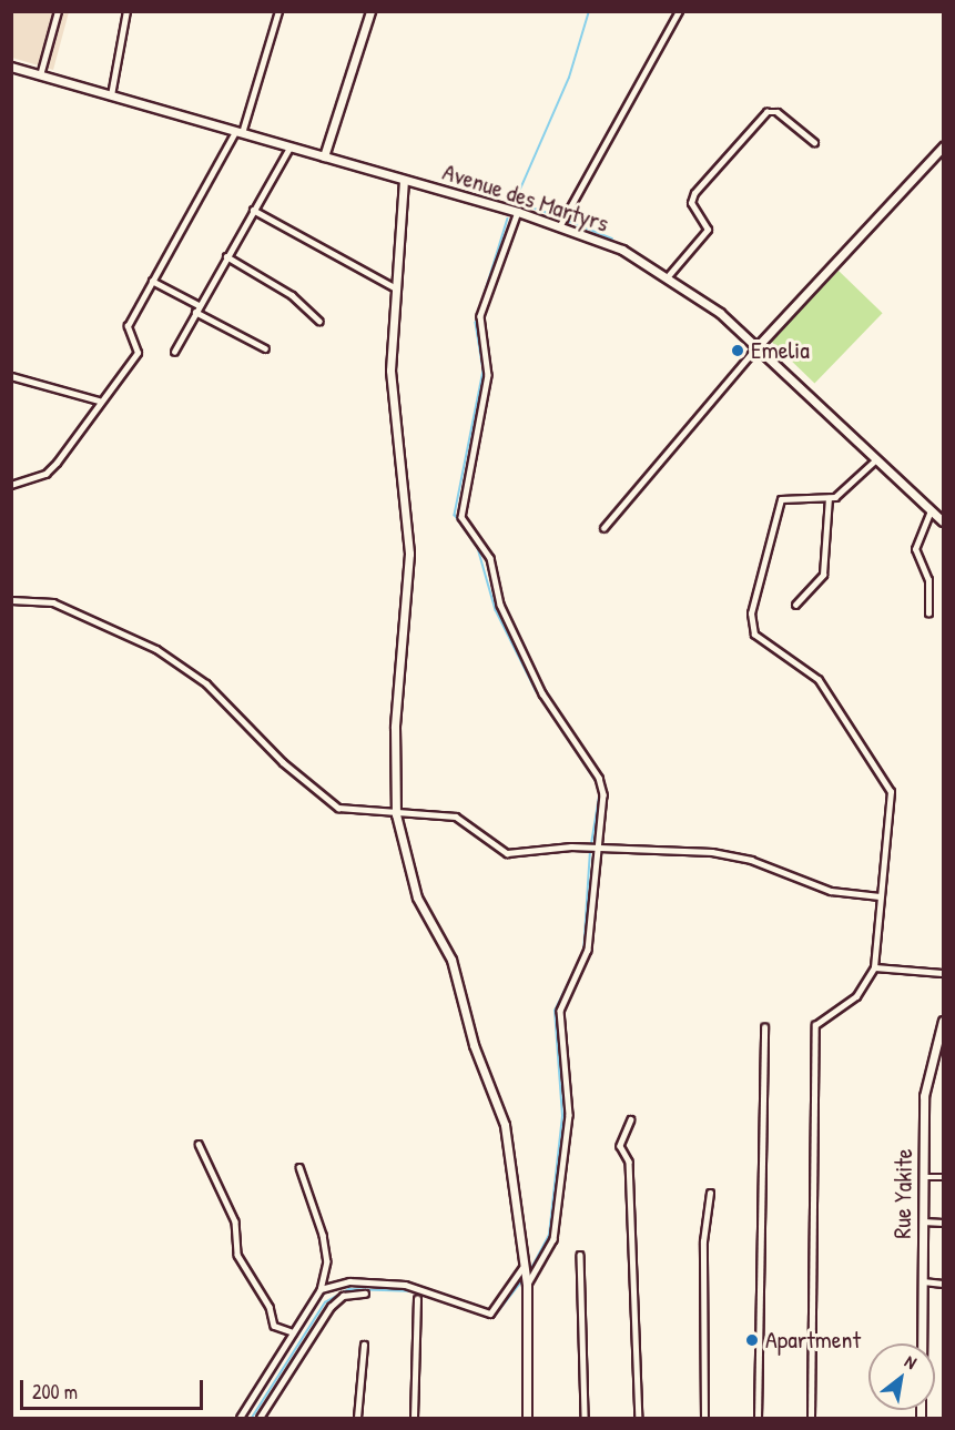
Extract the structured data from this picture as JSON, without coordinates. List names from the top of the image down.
{
  "streets": {
    "street": ["Avenue des Martyrs", "Rue Yakite"]
  },
  "places": ["Emelia", "Apartment"],
  "scale_bar": "200 m",
  "north": "top right"
}
